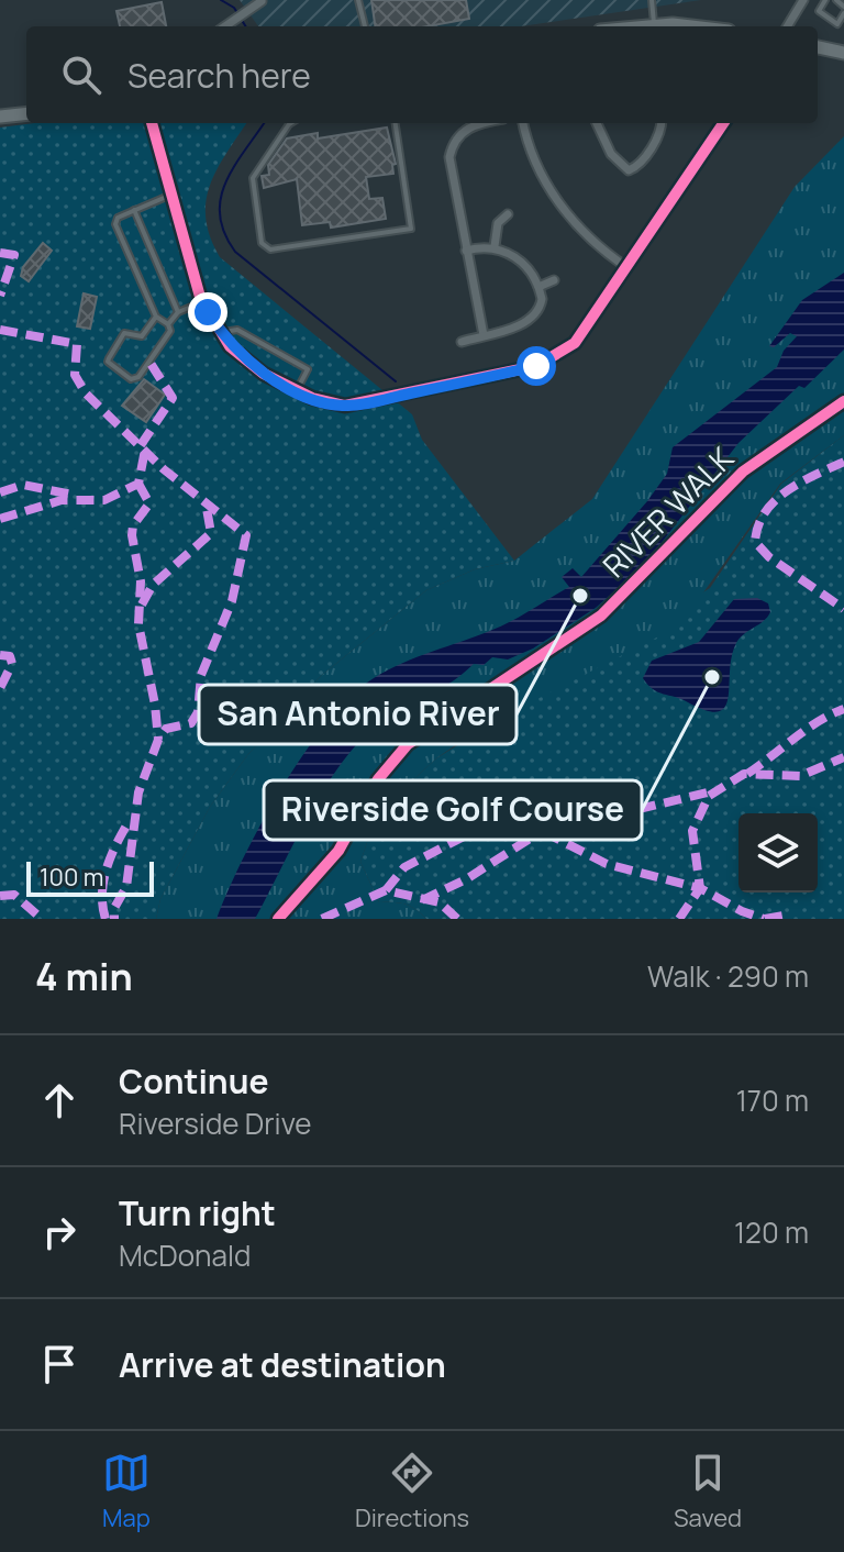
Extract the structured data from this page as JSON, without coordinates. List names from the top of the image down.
{
  "streets": {
    "cycle path": ["RIVER WALK"]
  },
  "places": ["San Antonio River", "Riverside Golf Course"],
  "scale_bar": "100 m",
  "page": {
    "search": "Search here",
    "scale": "100 m",
    "heading": ["4 min", "Walk · 290 m"],
    "list": [
      ["Continue", "Riverside Drive", "170 m"],
      ["Turn right", "McDonald", "120 m"],
      "Arrive at destination"
    ],
    "nav": ["Map", "Directions", "Saved"]
  }
}
